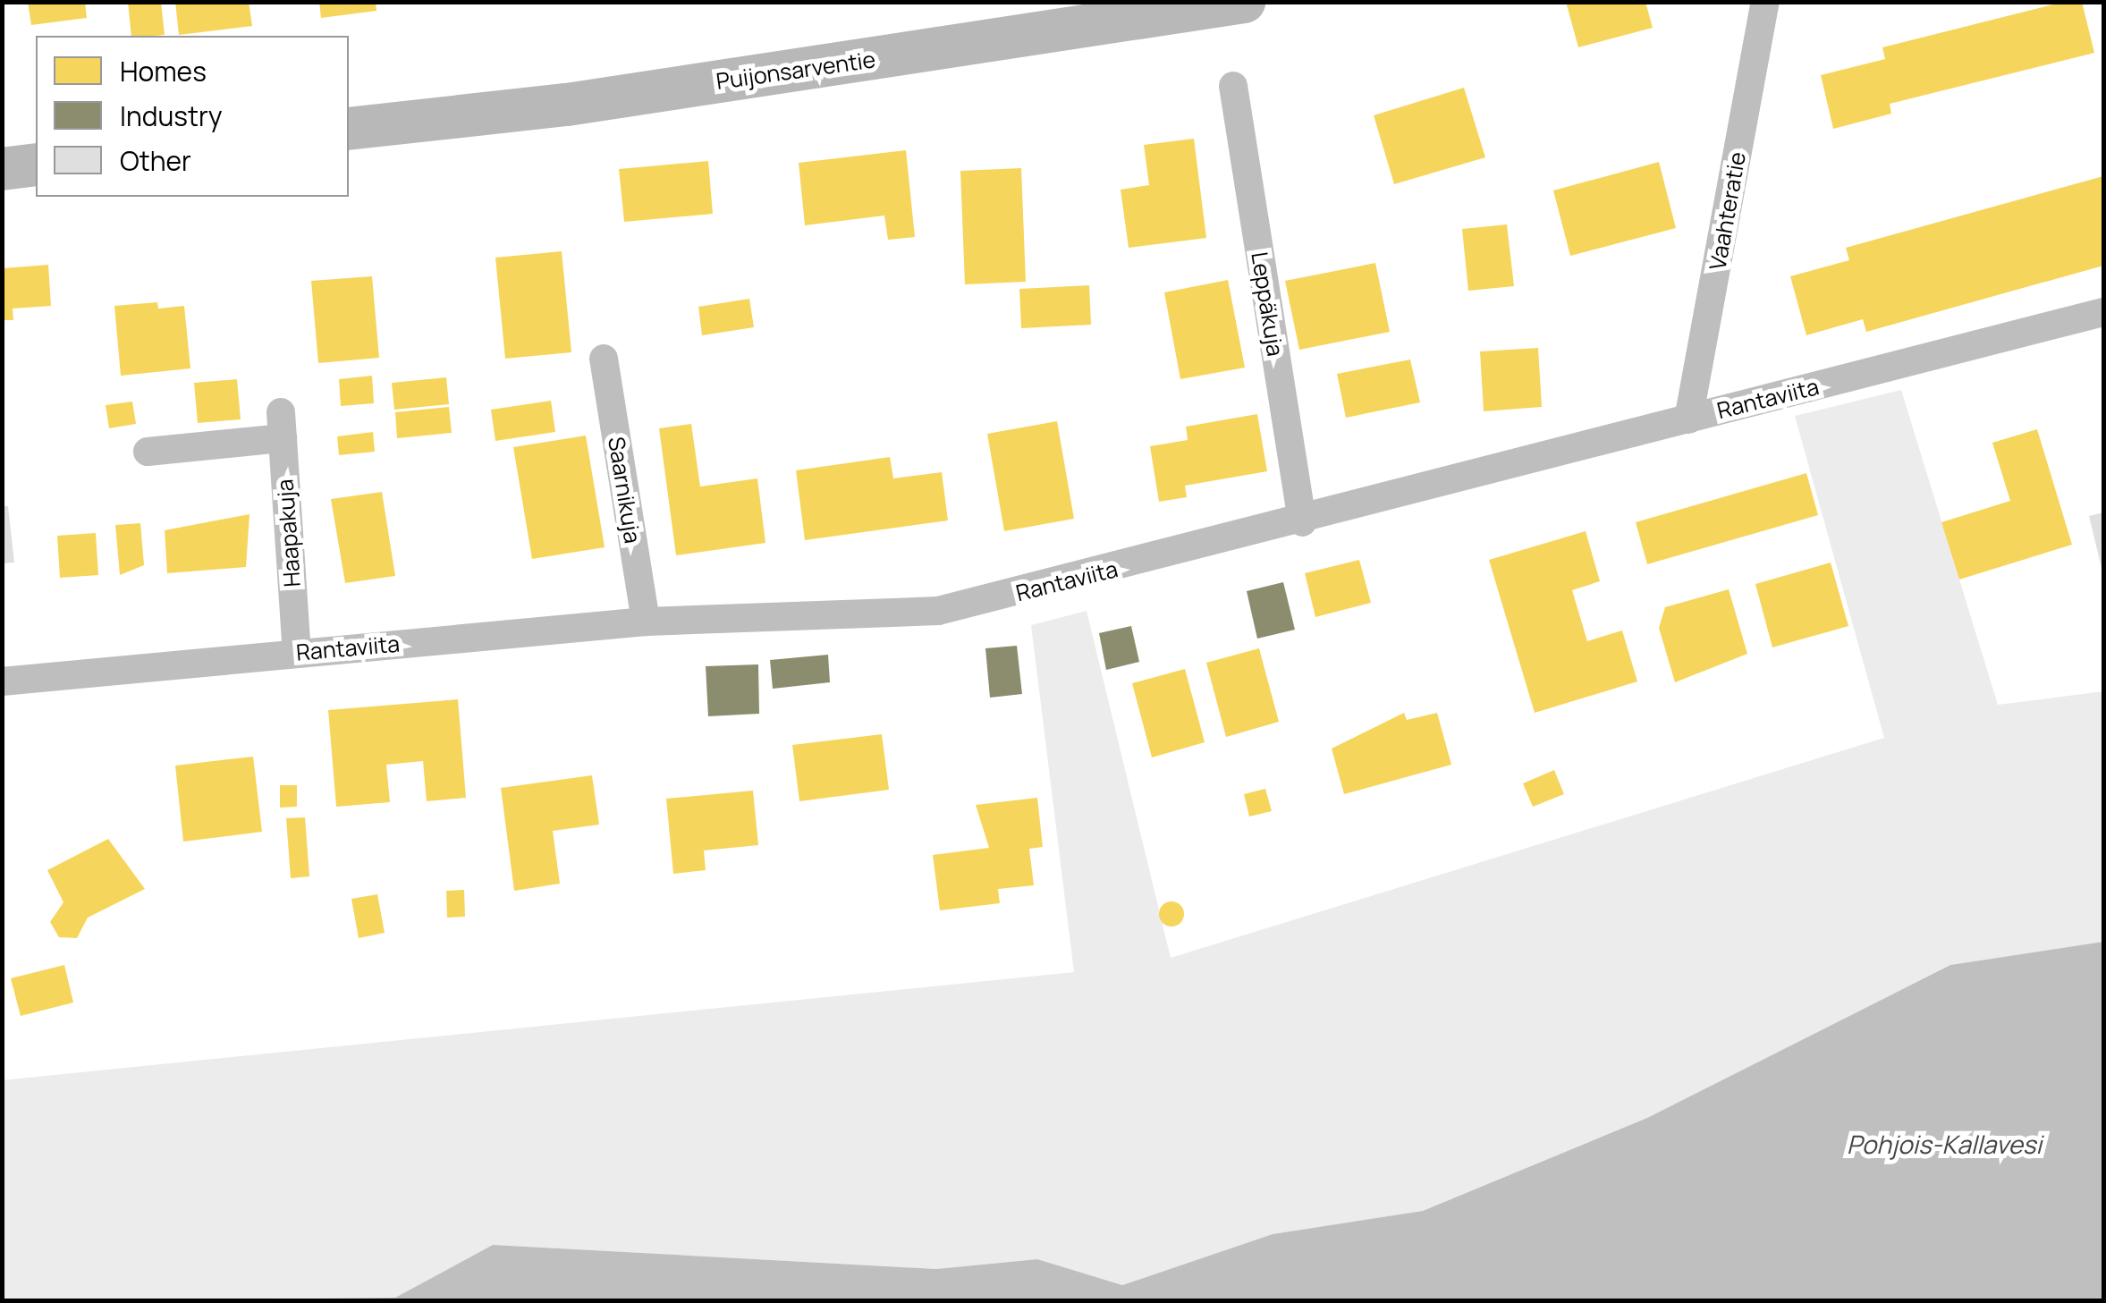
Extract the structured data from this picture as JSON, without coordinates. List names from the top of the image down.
{
  "streets": {
    "main road": ["Puijonsarventie"],
    "street": [
      "Vaahteratie",
      "Leppäkuja",
      "Rantaviita",
      "Saarnikuja",
      "Haapakuja"
    ]
  },
  "crossings": [
    ["Vaahteratie", "Rantaviita"],
    ["Leppäkuja", "Rantaviita"],
    ["Rantaviita", "Saarnikuja"],
    ["Rantaviita", "Haapakuja"]
  ],
  "water": ["Pohjois-Kallavesi"],
  "legend": ["Homes", "Industry", "Other"]
}
